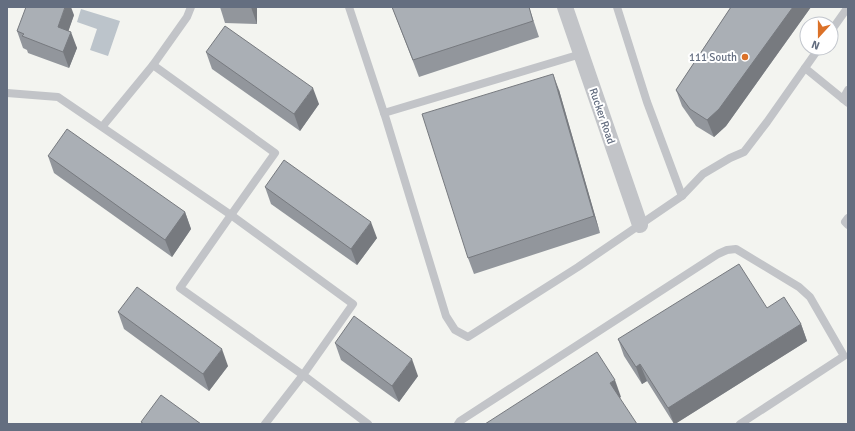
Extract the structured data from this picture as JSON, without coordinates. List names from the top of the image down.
{
  "streets": {
    "street": ["Rucker Road"]
  },
  "places": ["111 South"],
  "north": "bottom"
}
